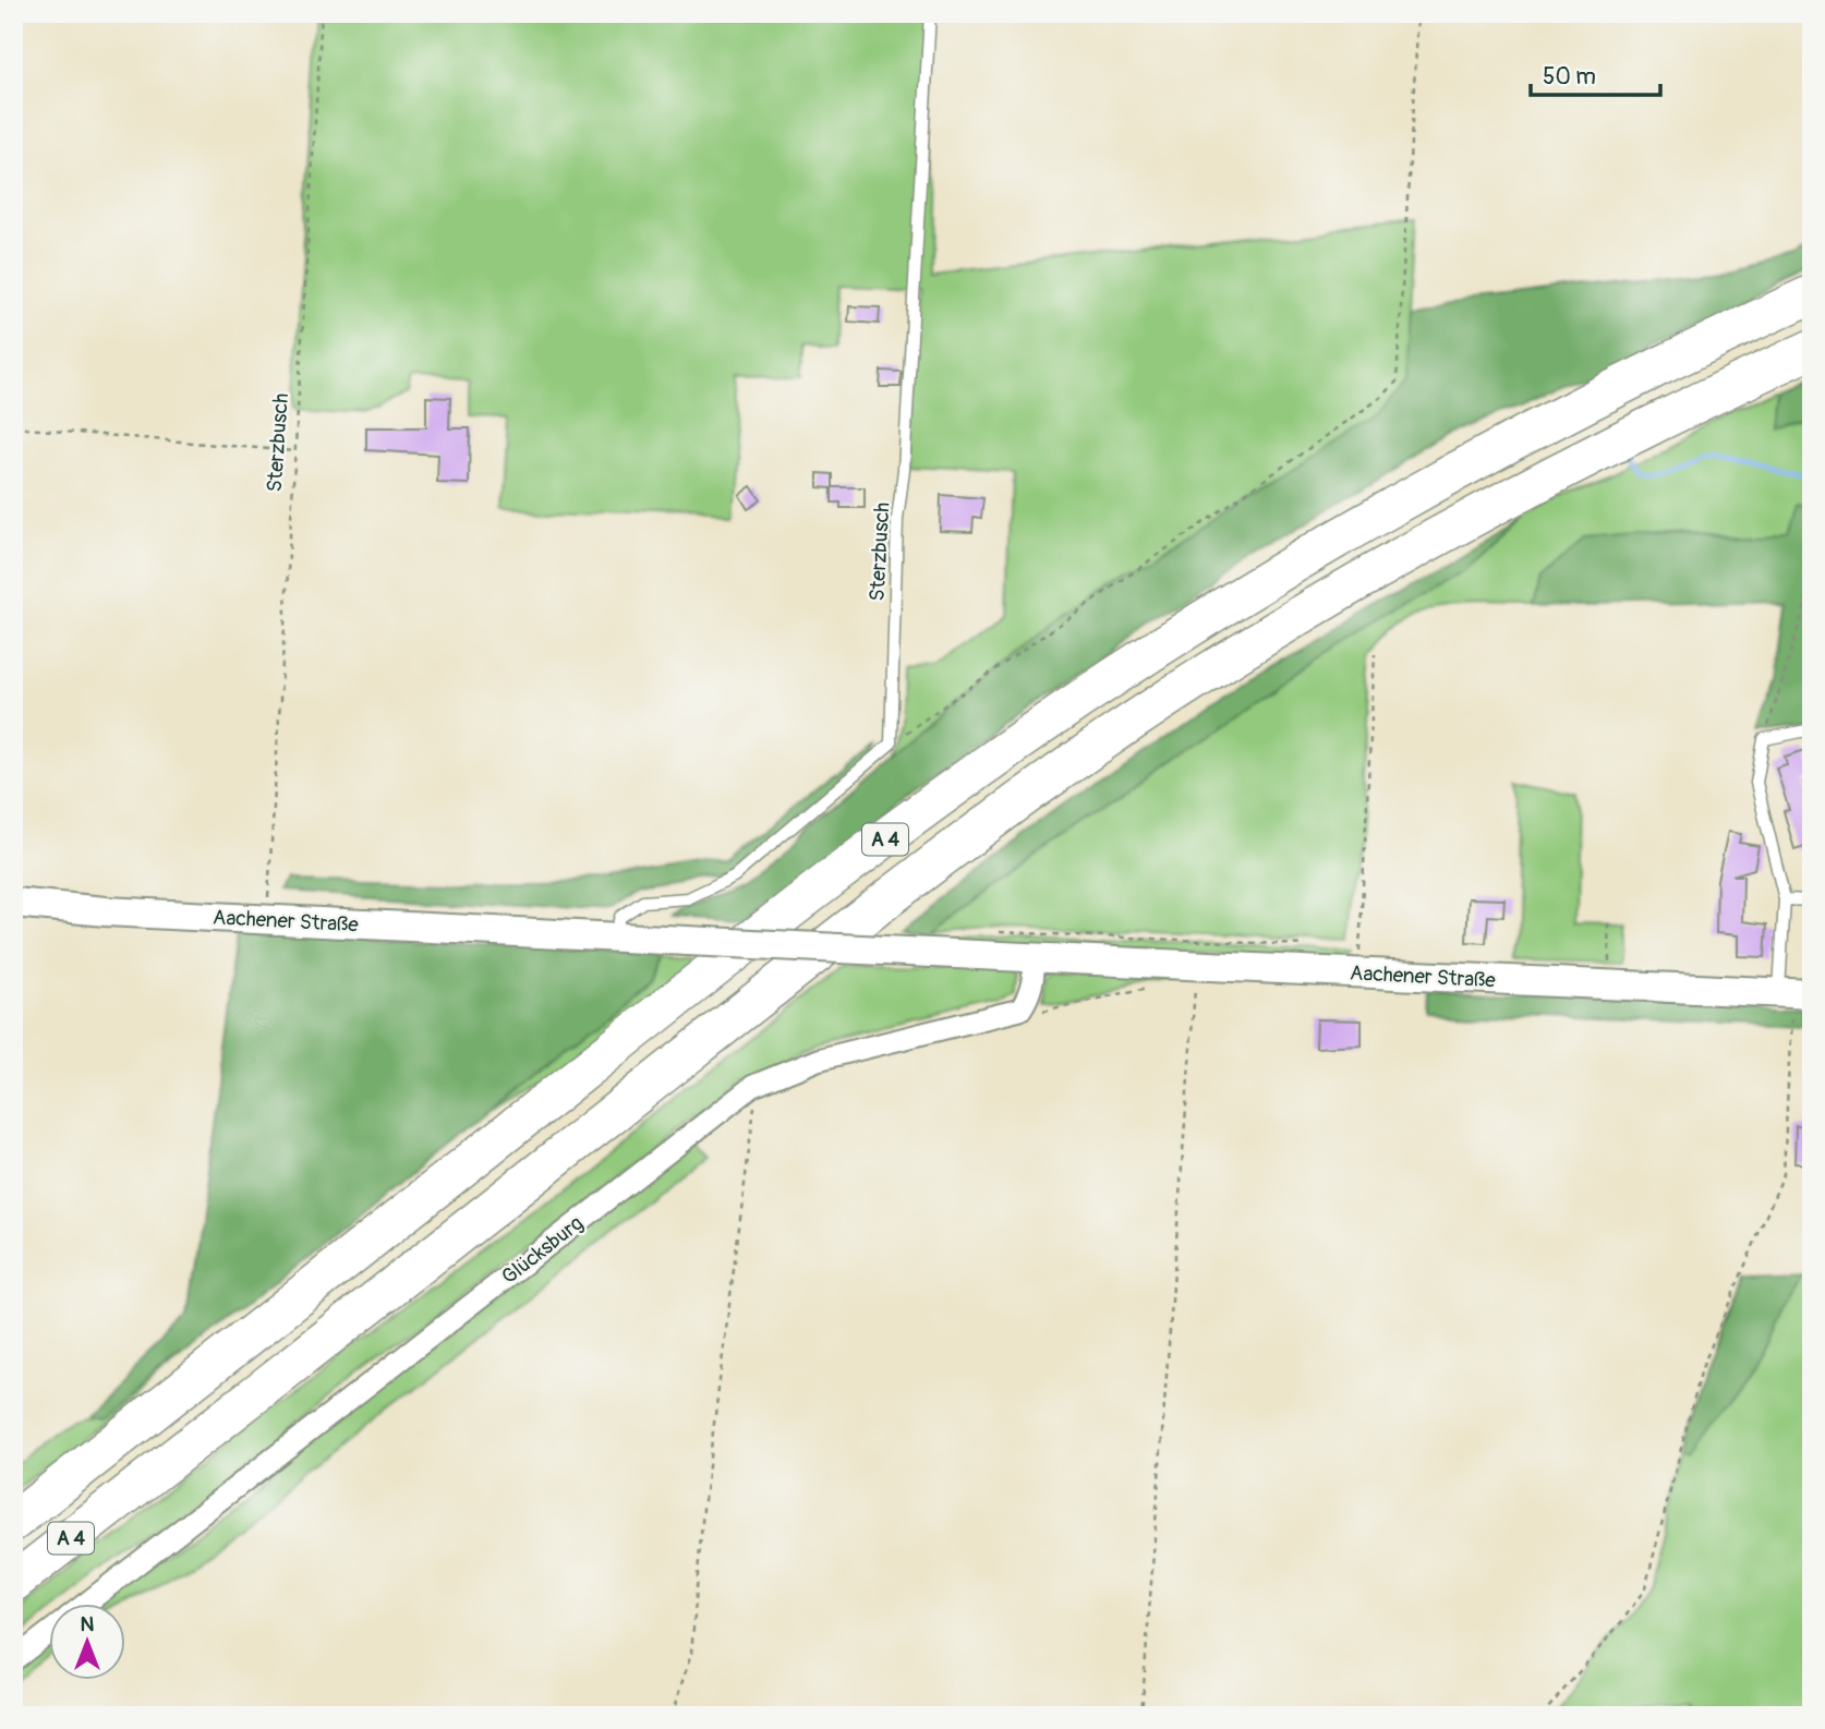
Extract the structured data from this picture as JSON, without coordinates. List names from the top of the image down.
{
  "streets": {
    "highway": ["A 4"],
    "main road": ["Aachener Straße"],
    "street": ["Glücksburg"],
    "lane": ["Sterzbusch"]
  },
  "crossings": [
    ["Sterzbusch", "Aachener Straße"]
  ],
  "scale_bar": "50 m",
  "north": "top"
}
